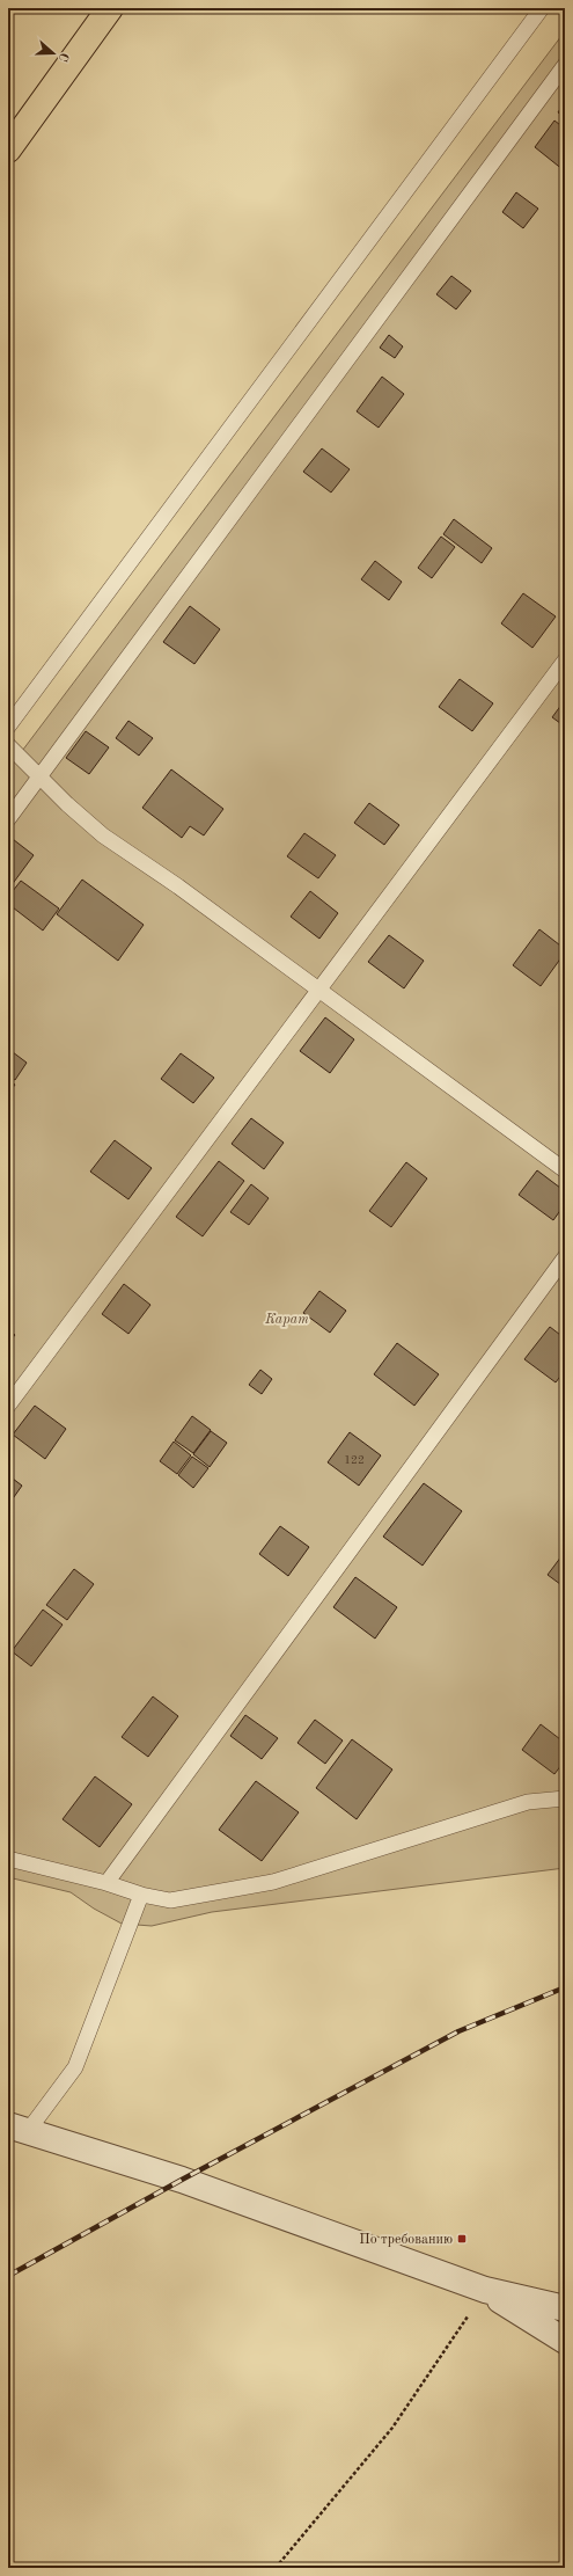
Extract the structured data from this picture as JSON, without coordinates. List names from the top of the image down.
{
  "parks": ["Карат"],
  "places": {
    "transit": ["По требованию"]
  },
  "house_numbers": ["122"],
  "north": "right"
}
